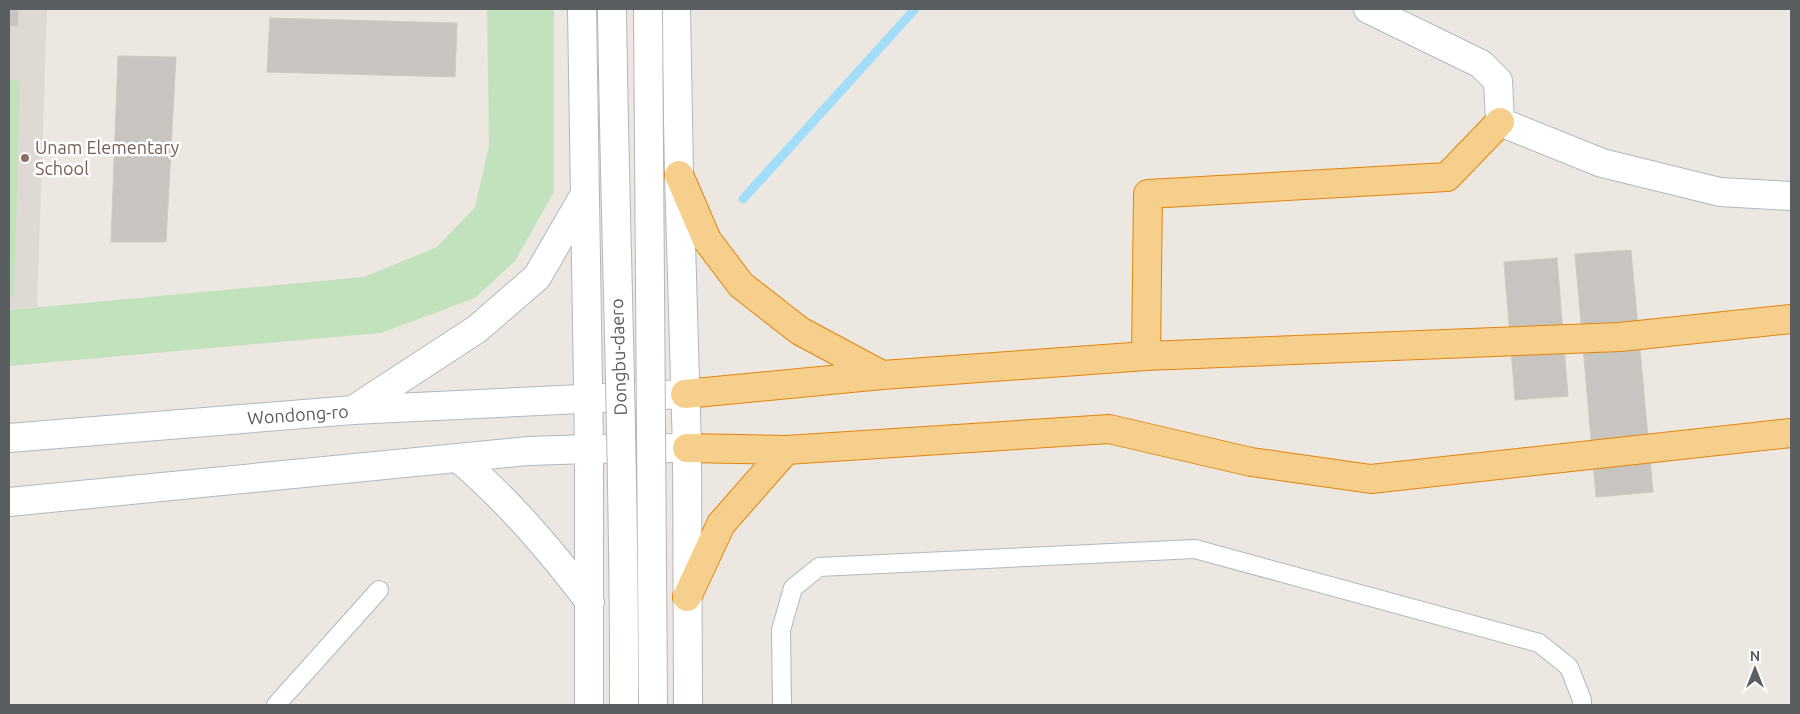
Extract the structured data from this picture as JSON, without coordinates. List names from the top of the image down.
{
  "streets": {
    "main road": ["Dongbu-daero", "Wondong-ro"]
  },
  "crossings": [
    ["Dongbu-daero", "Wondong-ro"]
  ],
  "places": ["Unam Elementary School"],
  "north": "top"
}
